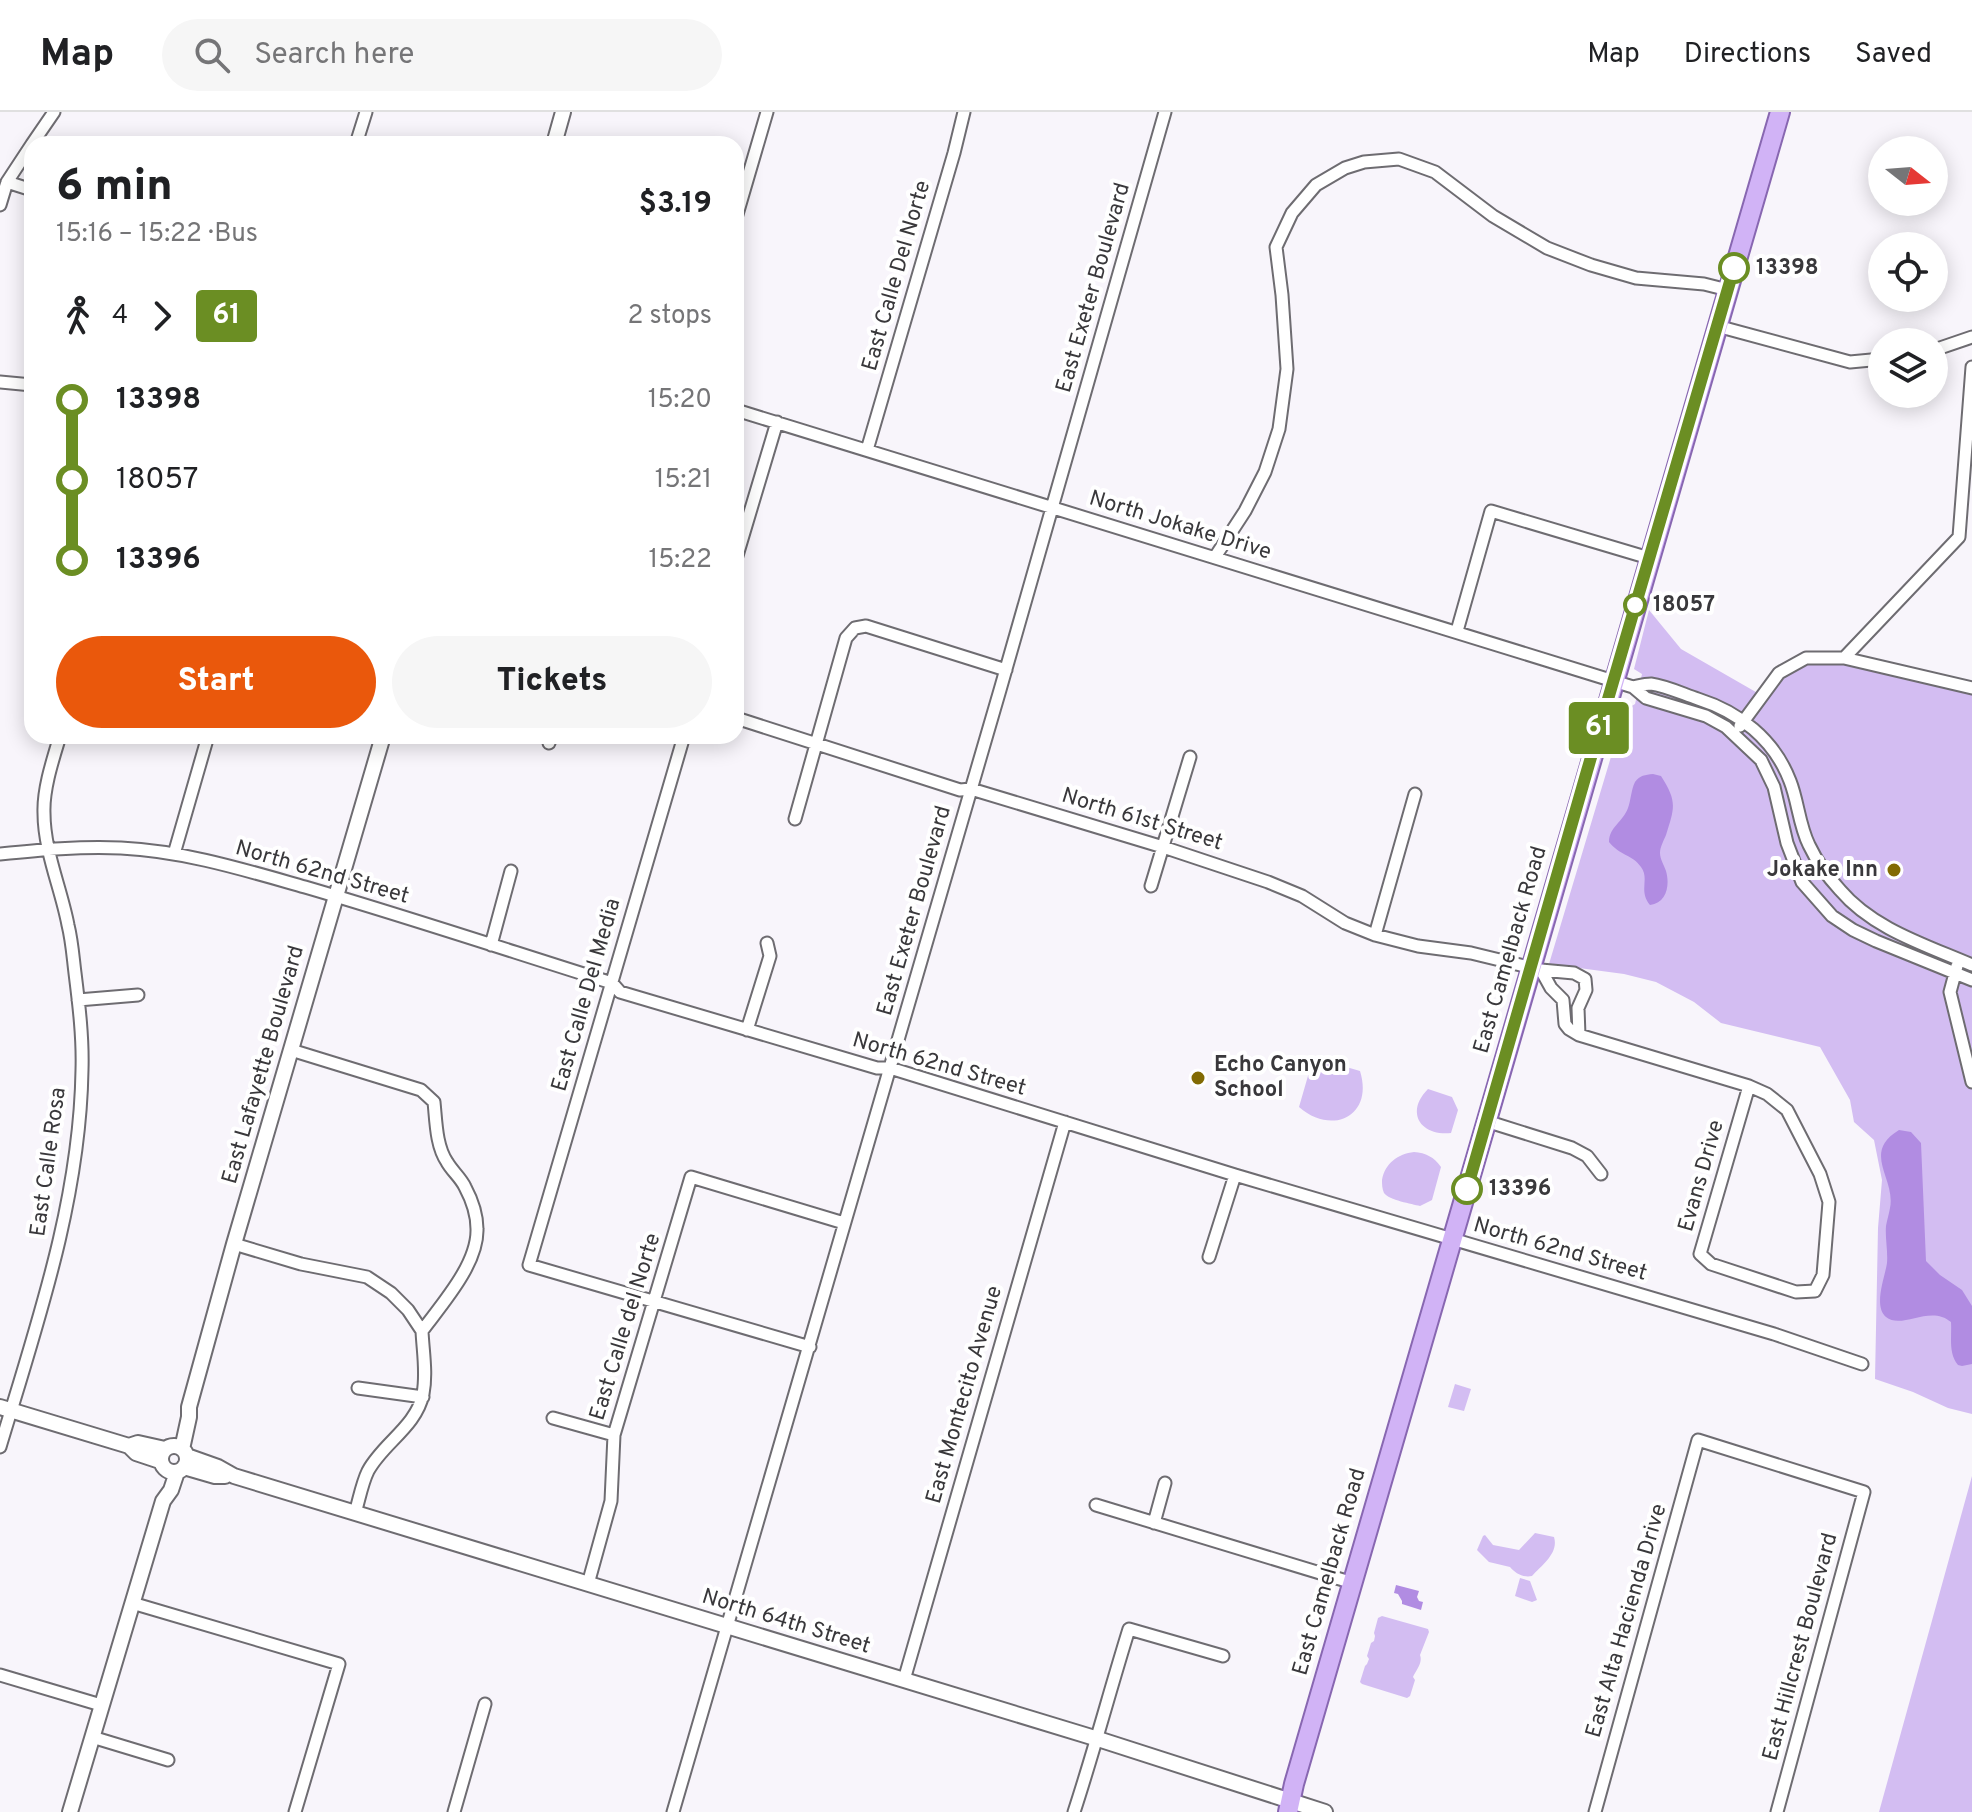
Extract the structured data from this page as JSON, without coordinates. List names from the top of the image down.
{
  "streets": {
    "main road": ["East Camelback Road"],
    "street": [
      "East Calle Del Norte",
      "East Exeter Boulevard",
      "North Jokake Drive",
      "North 61st Street",
      "North 62nd Street",
      "East Calle Del Media",
      "East Lafayette Boulevard",
      "East Calle Rosa",
      "Evans Drive",
      "East Calle del Norte",
      "East Montecito Avenue",
      "East Alta Hacienda Drive",
      "North 64th Street",
      "East Hillcrest Boulevard"
    ]
  },
  "crossings": [
    ["East Calle Del Norte", "North Jokake Drive"],
    ["East Exeter Boulevard", "North Jokake Drive"],
    ["East Exeter Boulevard", "North 61st Street"],
    ["East Exeter Boulevard", "North 62nd Street"],
    ["East Exeter Boulevard", "East Calle del Norte"],
    ["East Exeter Boulevard", "North 64th Street"],
    ["North Jokake Drive", "East Camelback Road"],
    ["North 61st Street", "East Camelback Road"],
    ["North 62nd Street", "East Camelback Road"],
    ["North 62nd Street", "East Calle Del Media"],
    ["North 62nd Street", "East Lafayette Boulevard"],
    ["North 62nd Street", "East Calle Rosa"],
    ["North 62nd Street", "East Montecito Avenue"],
    ["East Camelback Road", "North 64th Street"],
    ["East Calle Del Media", "East Calle del Norte"],
    ["East Lafayette Boulevard", "North 64th Street"],
    ["East Calle Rosa", "North 64th Street"],
    ["East Calle del Norte", "North 64th Street"],
    ["East Montecito Avenue", "North 64th Street"],
    ["East Alta Hacienda Drive", "East Hillcrest Boulevard"]
  ],
  "places": [
    "13398",
    "18057",
    "Jokake Inn",
    "Echo Canyon School",
    "13396"
  ],
  "lines": ["bus line 61"],
  "north": "right",
  "page": {
    "header": "Map",
    "search": "Search here",
    "nav": ["Map", "Directions", "Saved"],
    "on_map": "61",
    "heading": ["6 min", "15:16 – 15:22 · Bus", "$3.19"],
    "legs": ["4", "61", "2 stops"],
    "list": [
      {
        "name": "13398",
        "value": "15:20"
      },
      {
        "name": "18057",
        "value": "15:21"
      },
      {
        "name": "13396",
        "value": "15:22"
      }
    ],
    "buttons": ["Start", "Tickets"]
  }
}
